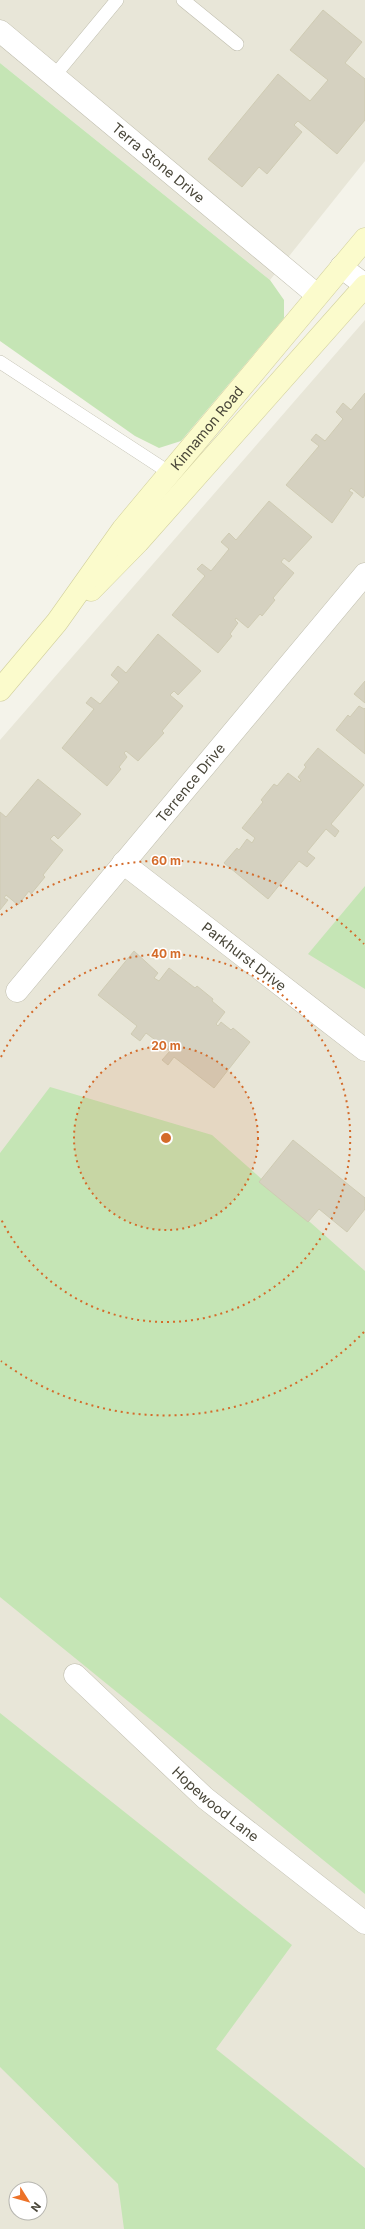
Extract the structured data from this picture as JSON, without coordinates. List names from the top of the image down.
{
  "streets": {
    "main road": ["Kinnamon Road"],
    "street": [
      "Terra Stone Drive",
      "Terrence Drive",
      "Parkhurst Drive",
      "Hopewood Lane"
    ]
  },
  "crossings": [
    ["Terra Stone Drive", "Kinnamon Road"],
    ["Terrence Drive", "Parkhurst Drive"]
  ],
  "north": "bottom right",
  "rings": ["60 m", "40 m", "20 m"]
}
